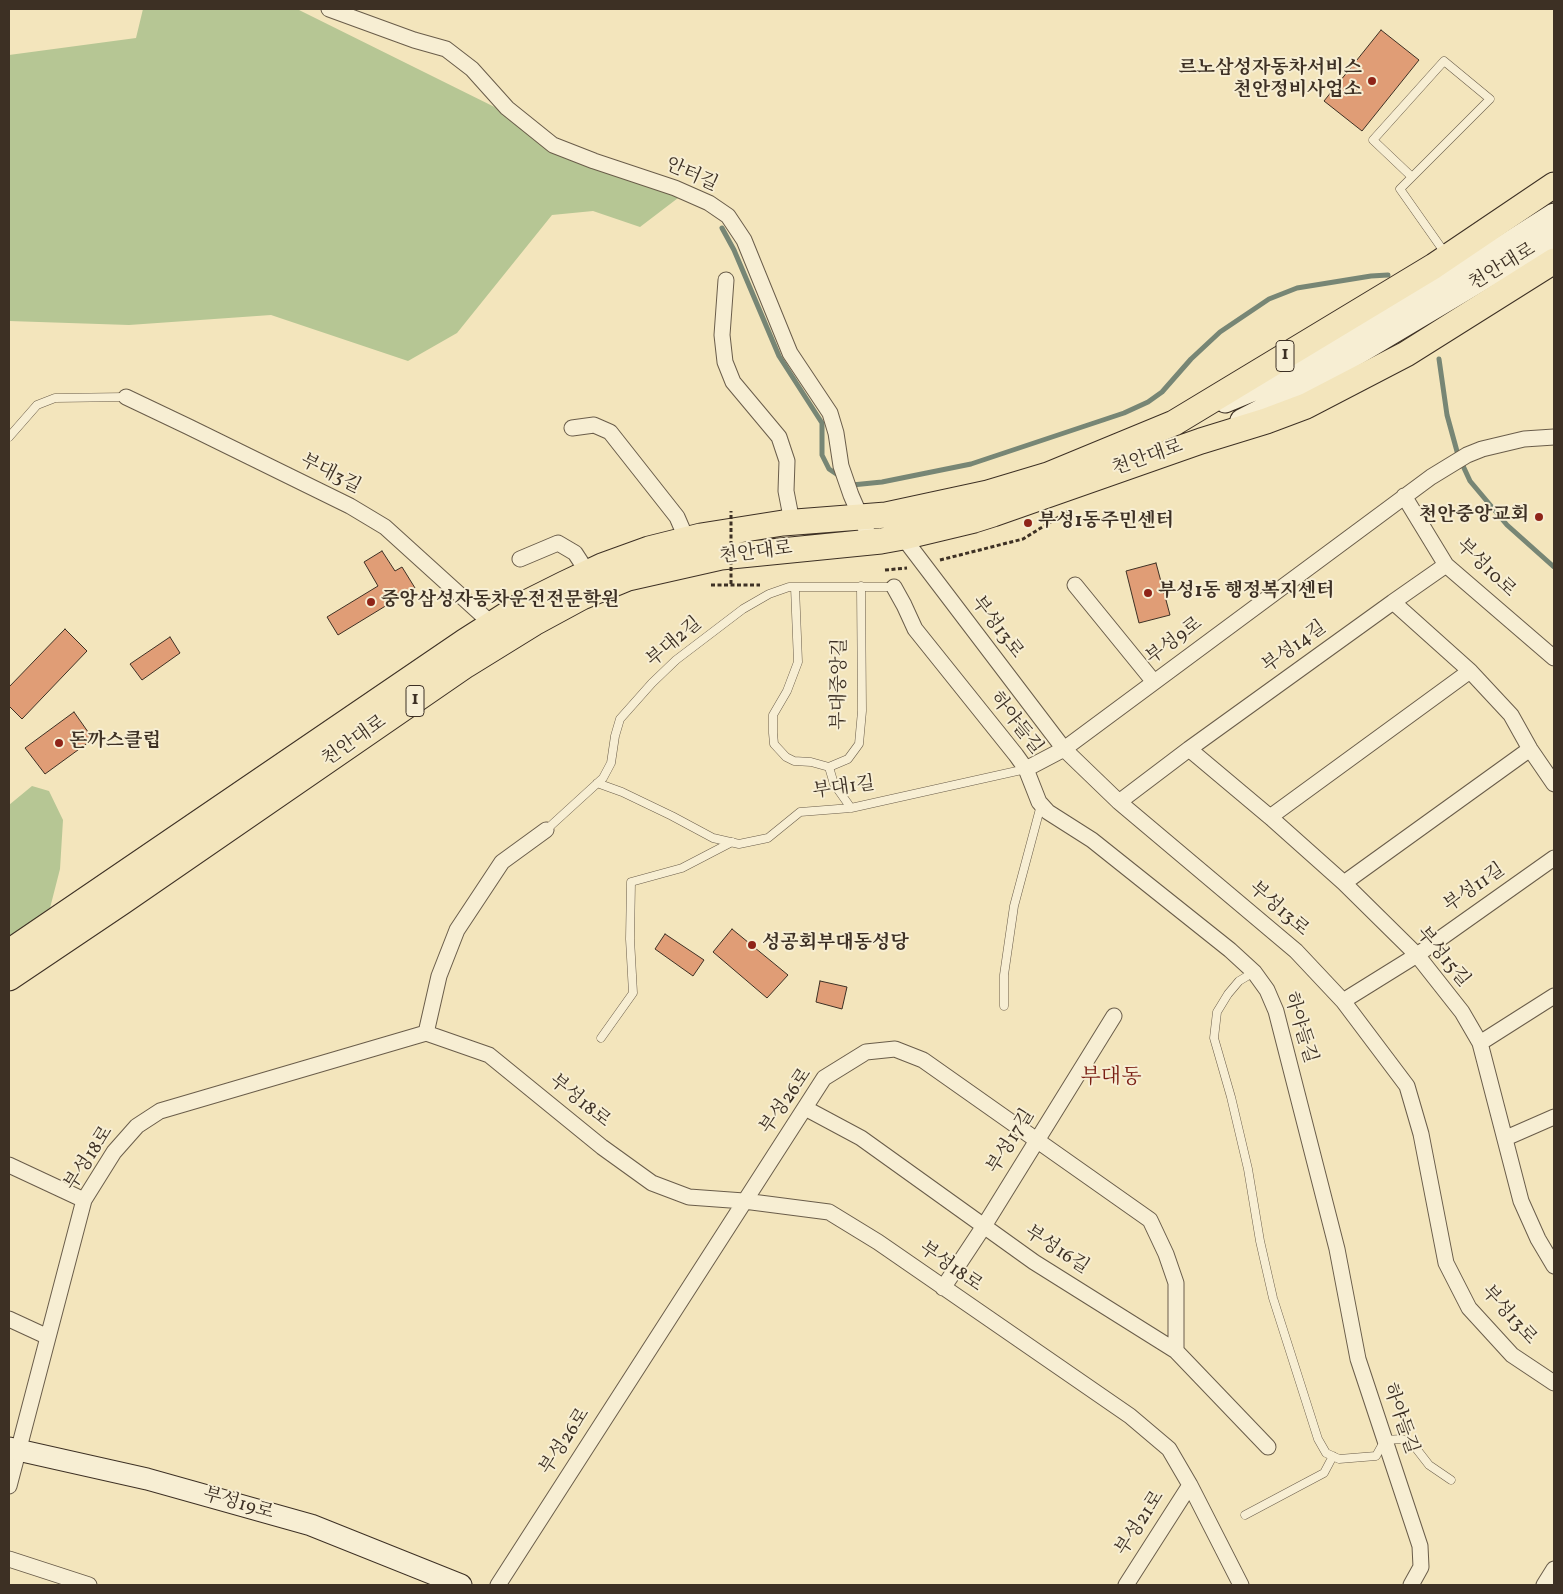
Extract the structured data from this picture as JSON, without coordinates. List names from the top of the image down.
{
  "streets": {
    "main road": ["천안대로", "1", "부성19로"],
    "street": [
      "안터길",
      "부대3길",
      "부성10로",
      "부성13로",
      "부성9로",
      "부성14길",
      "하야들길",
      "부성11길",
      "부성15길",
      "부성18로",
      "부성26로",
      "부성17길",
      "부성16길",
      "부성21로"
    ],
    "lane": ["부대2길", "부대중앙길", "부대1길"]
  },
  "crossings": [
    ["안터길", "천안대로"],
    ["천안대로", "1"],
    ["천안대로", "부대3길"],
    ["천안대로", "부성13로"],
    ["부성10로", "부성9로"],
    ["부성10로", "부성14길"],
    ["부성13로", "부성9로"],
    ["부성13로", "부성14길"],
    ["부성13로", "부성11길"],
    ["부성9로", "하야들길"],
    ["부성9로", "부대1길"],
    ["부대2길", "부대중앙길"],
    ["부대2길", "하야들길"],
    ["부대2길", "부대1길"],
    ["부성14길", "부성15길"],
    ["하야들길", "부대1길"],
    ["부성11길", "부성15길"],
    ["부성18로", "부성26로"],
    ["부성18로", "부성17길"],
    ["부성18로", "부성19로"],
    ["부성18로", "부성21로"],
    ["부성26로", "부성17길"],
    ["부성26로", "부성16길"],
    ["부성17길", "부성16길"]
  ],
  "districts": ["부대동"],
  "places": [
    "르노삼성자동차서비스 천안정비사업소",
    "천안중앙교회",
    "부성1동주민센터",
    "부성1동 행정복지센터",
    "중앙삼성자동차운전전문학원",
    "돈까스클럽",
    "성공회부대동성당"
  ]
}
